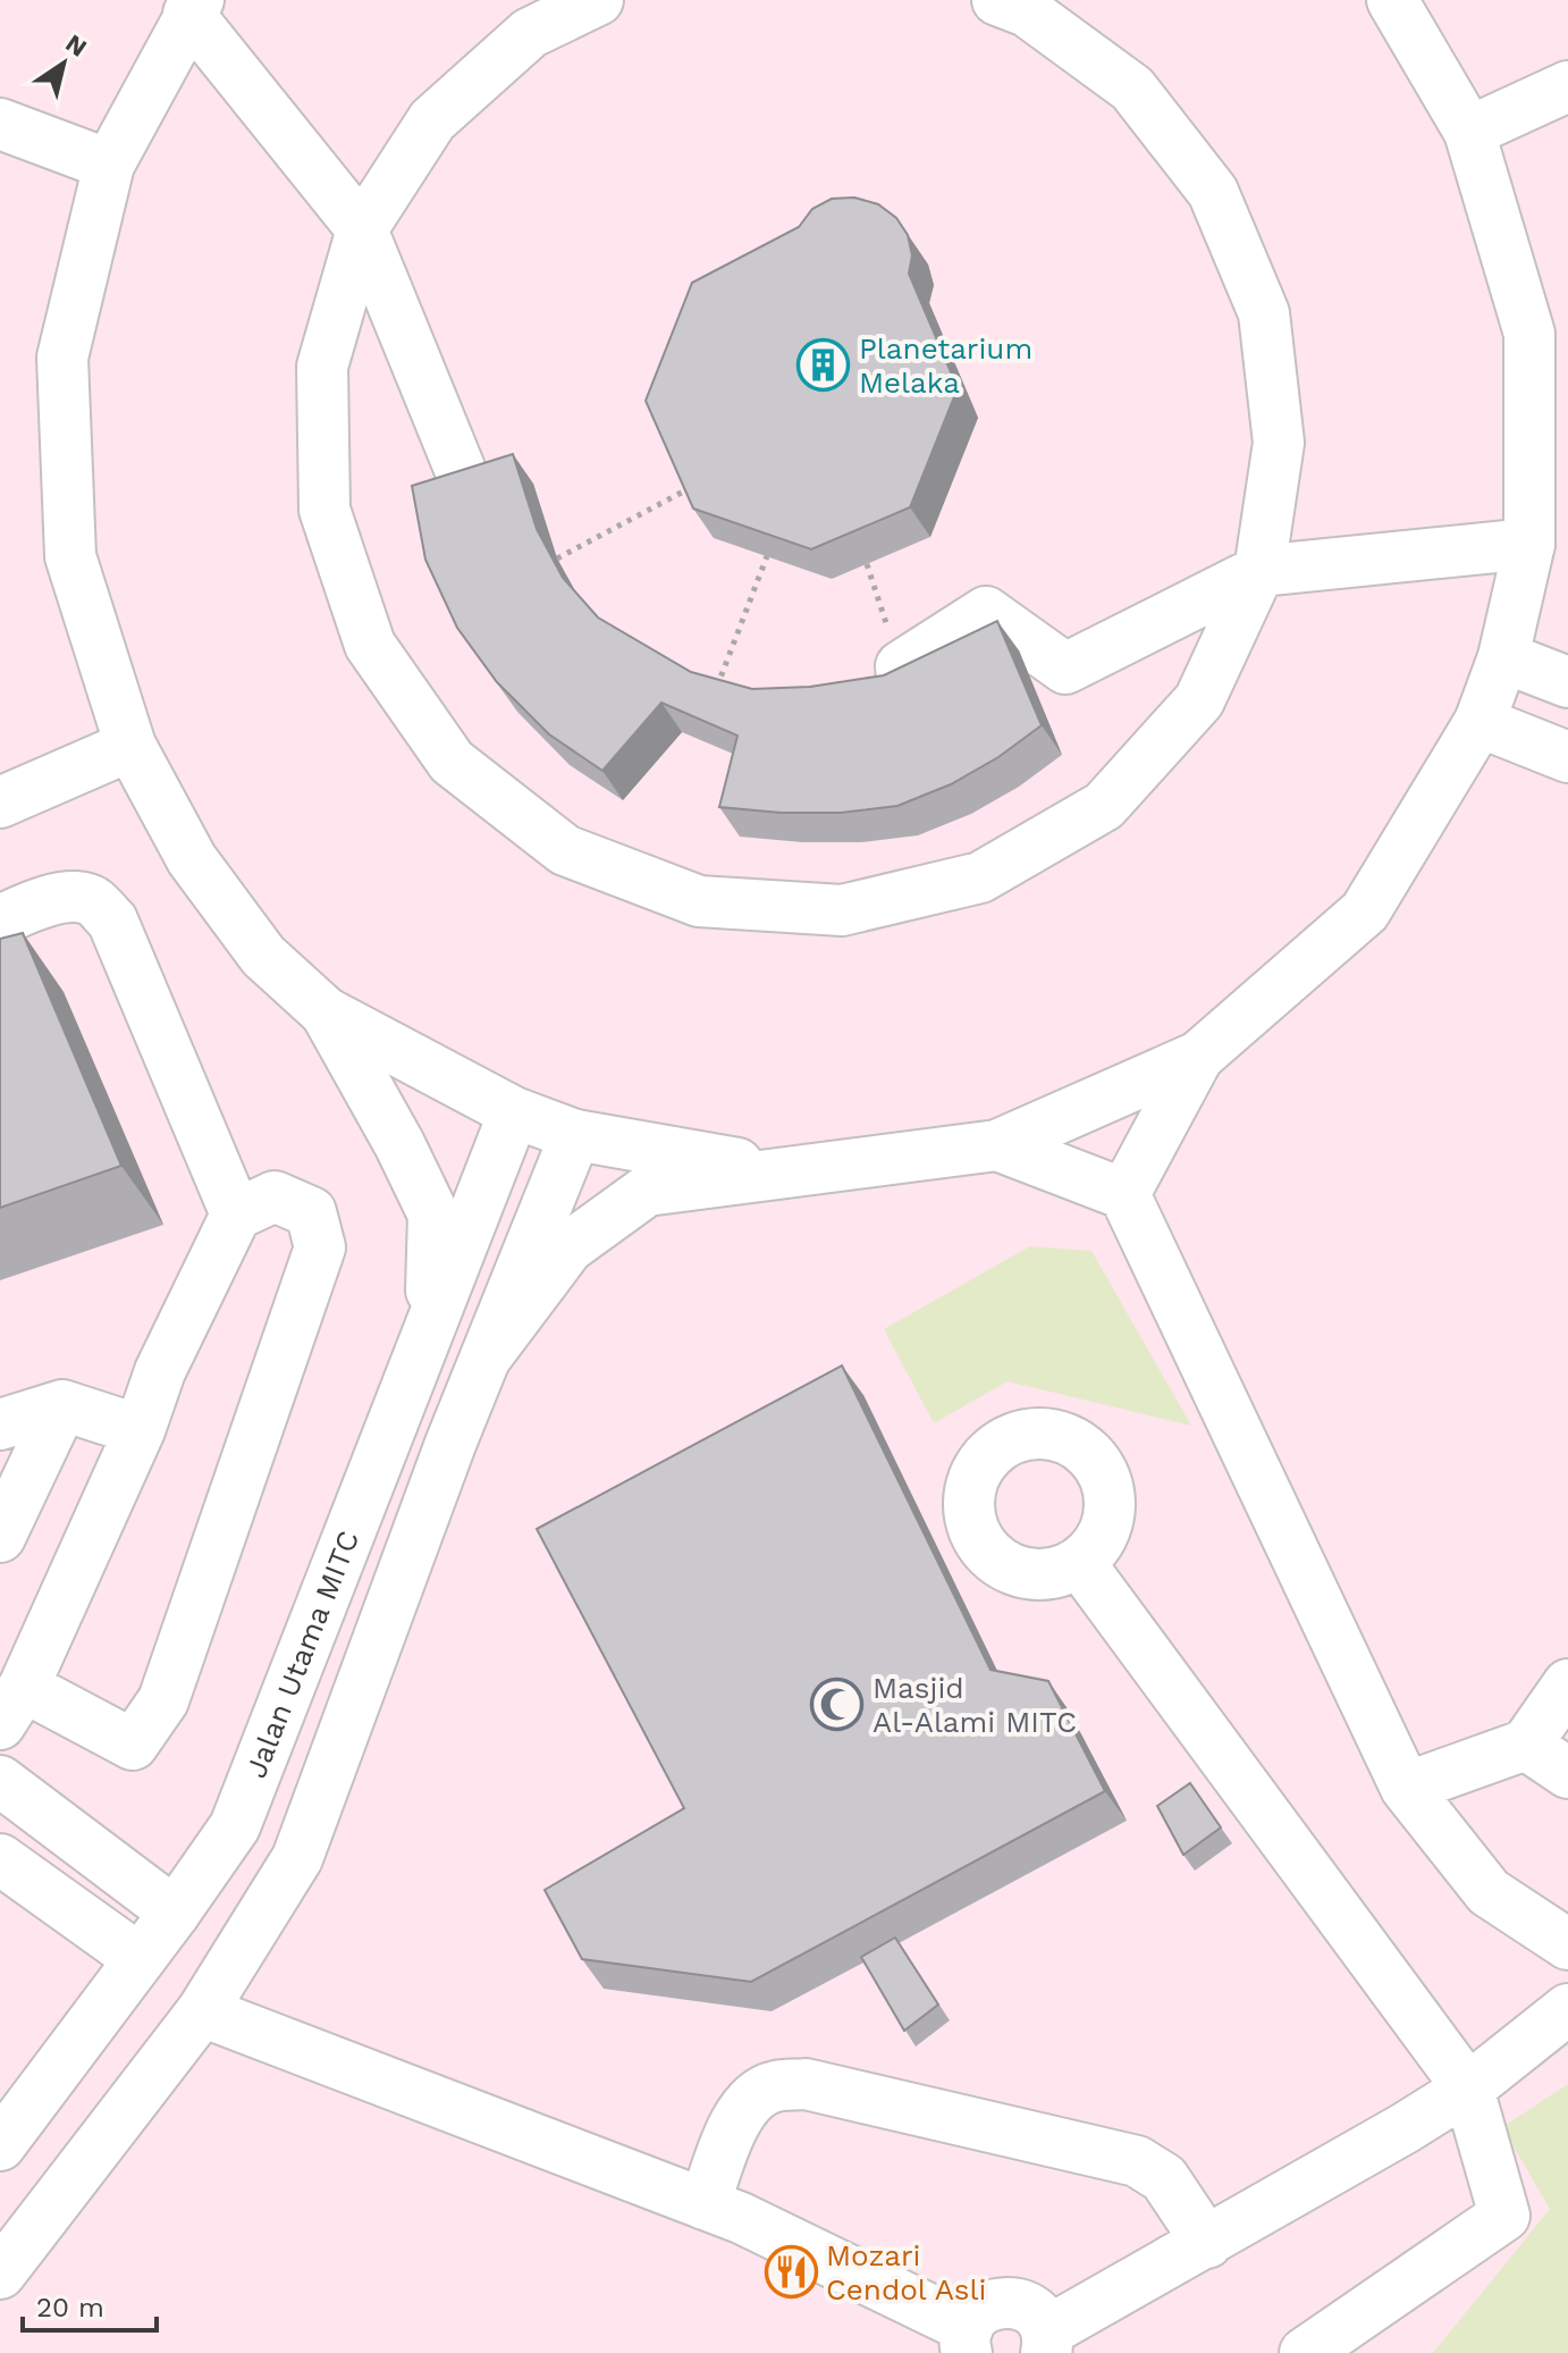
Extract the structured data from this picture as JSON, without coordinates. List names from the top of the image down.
{
  "streets": {
    "main road": ["Jalan Utama MITC"]
  },
  "places": {
    "building": ["Planetarium Melaka"],
    "mosque": ["Masjid Al-Alami MITC"],
    "restaurant": ["Mozari Cendol Asli"]
  },
  "scale_bar": "20 m",
  "north": "top right"
}
